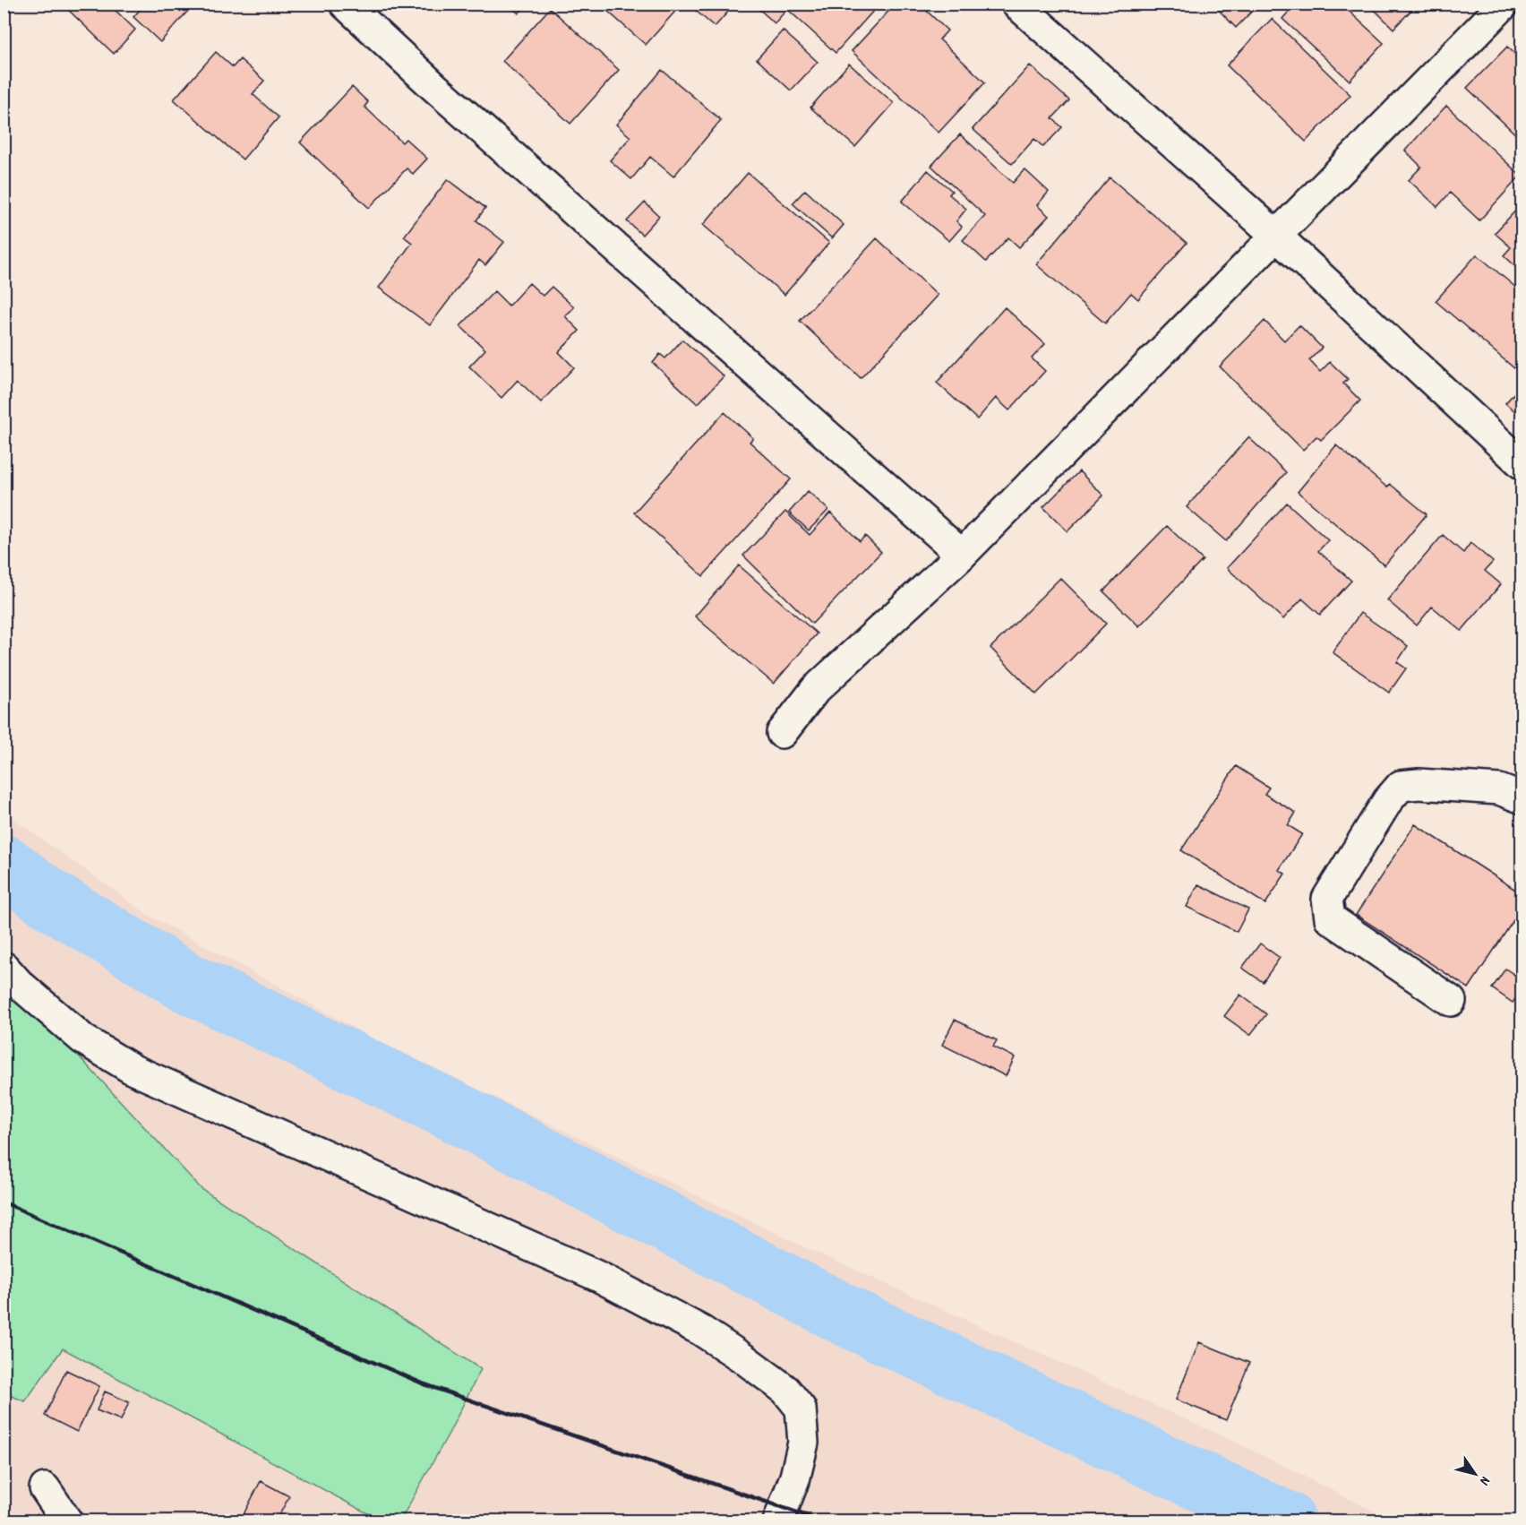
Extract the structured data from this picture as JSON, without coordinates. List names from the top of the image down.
{
  "north": "bottom right"
}
